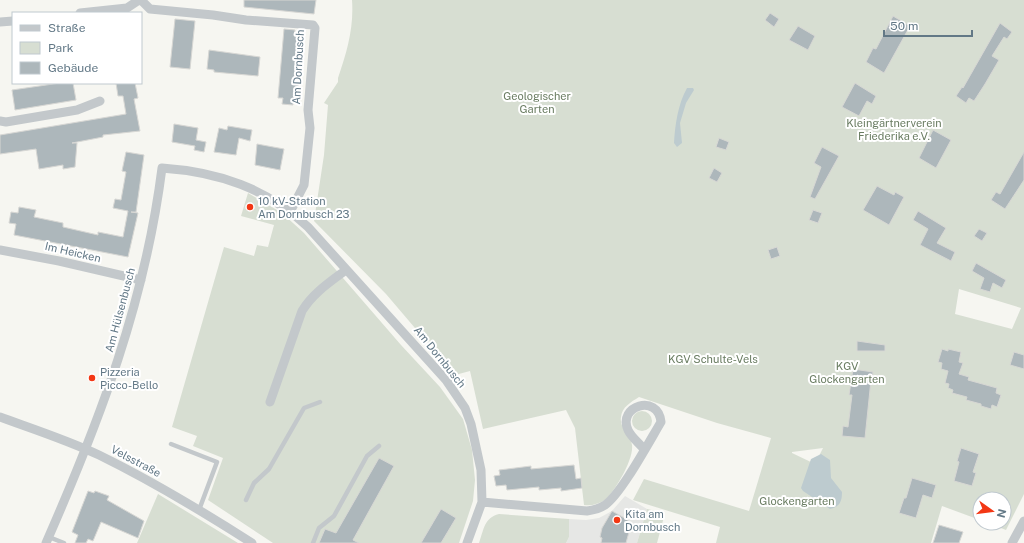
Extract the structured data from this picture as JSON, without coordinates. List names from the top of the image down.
{
  "streets": {
    "street": [
      "Am Dornbusch",
      "Im Heicken",
      "Am Hülsenbusch",
      "Velsstraße"
    ]
  },
  "crossings": [
    ["Am Dornbusch", "Am Hülsenbusch"],
    ["Im Heicken", "Am Hülsenbusch"],
    ["Am Hülsenbusch", "Velsstraße"]
  ],
  "parks": [
    "Geologischer Garten",
    "Kleingärtnerverein Friederika e.V.",
    "KGV Schulte-Vels",
    "KGV Glockengarten",
    "Glockengarten"
  ],
  "places": ["10 kV-Station Am Dornbusch 23", "Pizzeria Picco-Bello", "Kita am Dornbusch"],
  "legend": ["Straße", "Park", "Gebäude"],
  "scale_bar": "50 m",
  "north": "right"
}
